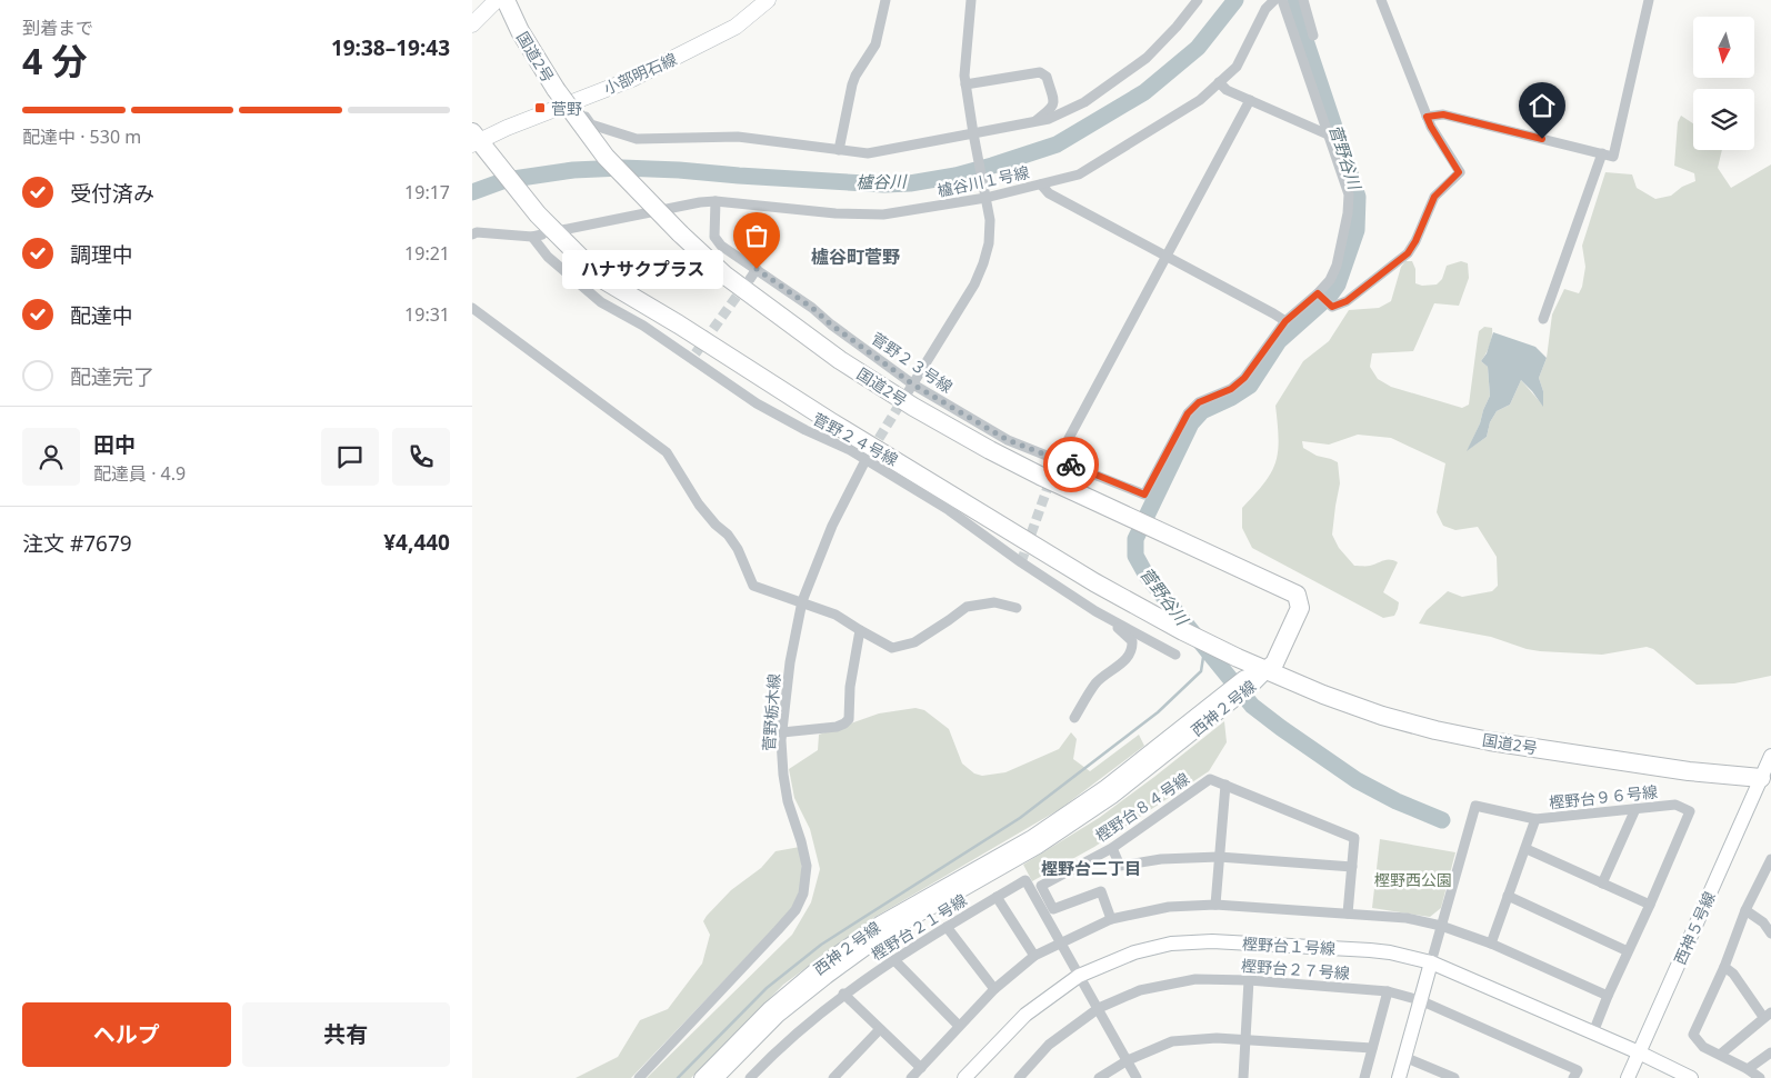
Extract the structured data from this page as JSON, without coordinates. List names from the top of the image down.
{
  "streets": {
    "highway": ["国道2号"],
    "main road": ["小部明石線"],
    "street": [
      "櫨谷川１号線",
      "菅野２３号線",
      "菅野２４号線",
      "西神２号線",
      "菅野栃木線",
      "樫野台９６号線",
      "樫野台８４号線",
      "樫野台２１号線",
      "西神５号線",
      "樫野台１号線",
      "樫野台２７号線"
    ]
  },
  "crossings": [
    ["国道2号", "小部明石線"],
    ["国道2号", "西神２号線"],
    ["国道2号", "西神５号線"],
    ["櫨谷川１号線", "菅野２３号線"],
    ["樫野台９６号線", "樫野台１号線"],
    ["樫野台２１号線", "樫野台１号線"],
    ["樫野台２１号線", "樫野台２７号線"],
    ["西神５号線", "樫野台１号線"]
  ],
  "districts": ["櫨谷町菅野", "樫野台二丁目"],
  "water": ["菅野谷川", "櫨谷川"],
  "parks": ["樫野西公園"],
  "places": {
    "transit": ["菅野"],
    "other": ["ハナサクプラス"]
  },
  "north": "bottom",
  "page": {
    "heading": ["4 分", "到着まで", "19:38–19:43"],
    "panel": [
      "田中",
      "配達員 · 4.9",
      "注文 #7679",
      "¥4,440"
    ],
    "bar": "配達中 · 530 m",
    "list": [
      ["受付済み", "19:17"],
      ["調理中", "19:21"],
      ["配達中", "19:31"],
      "配達完了"
    ],
    "bubble": "ハナサクプラス",
    "buttons": ["ヘルプ", "共有"]
  }
}
